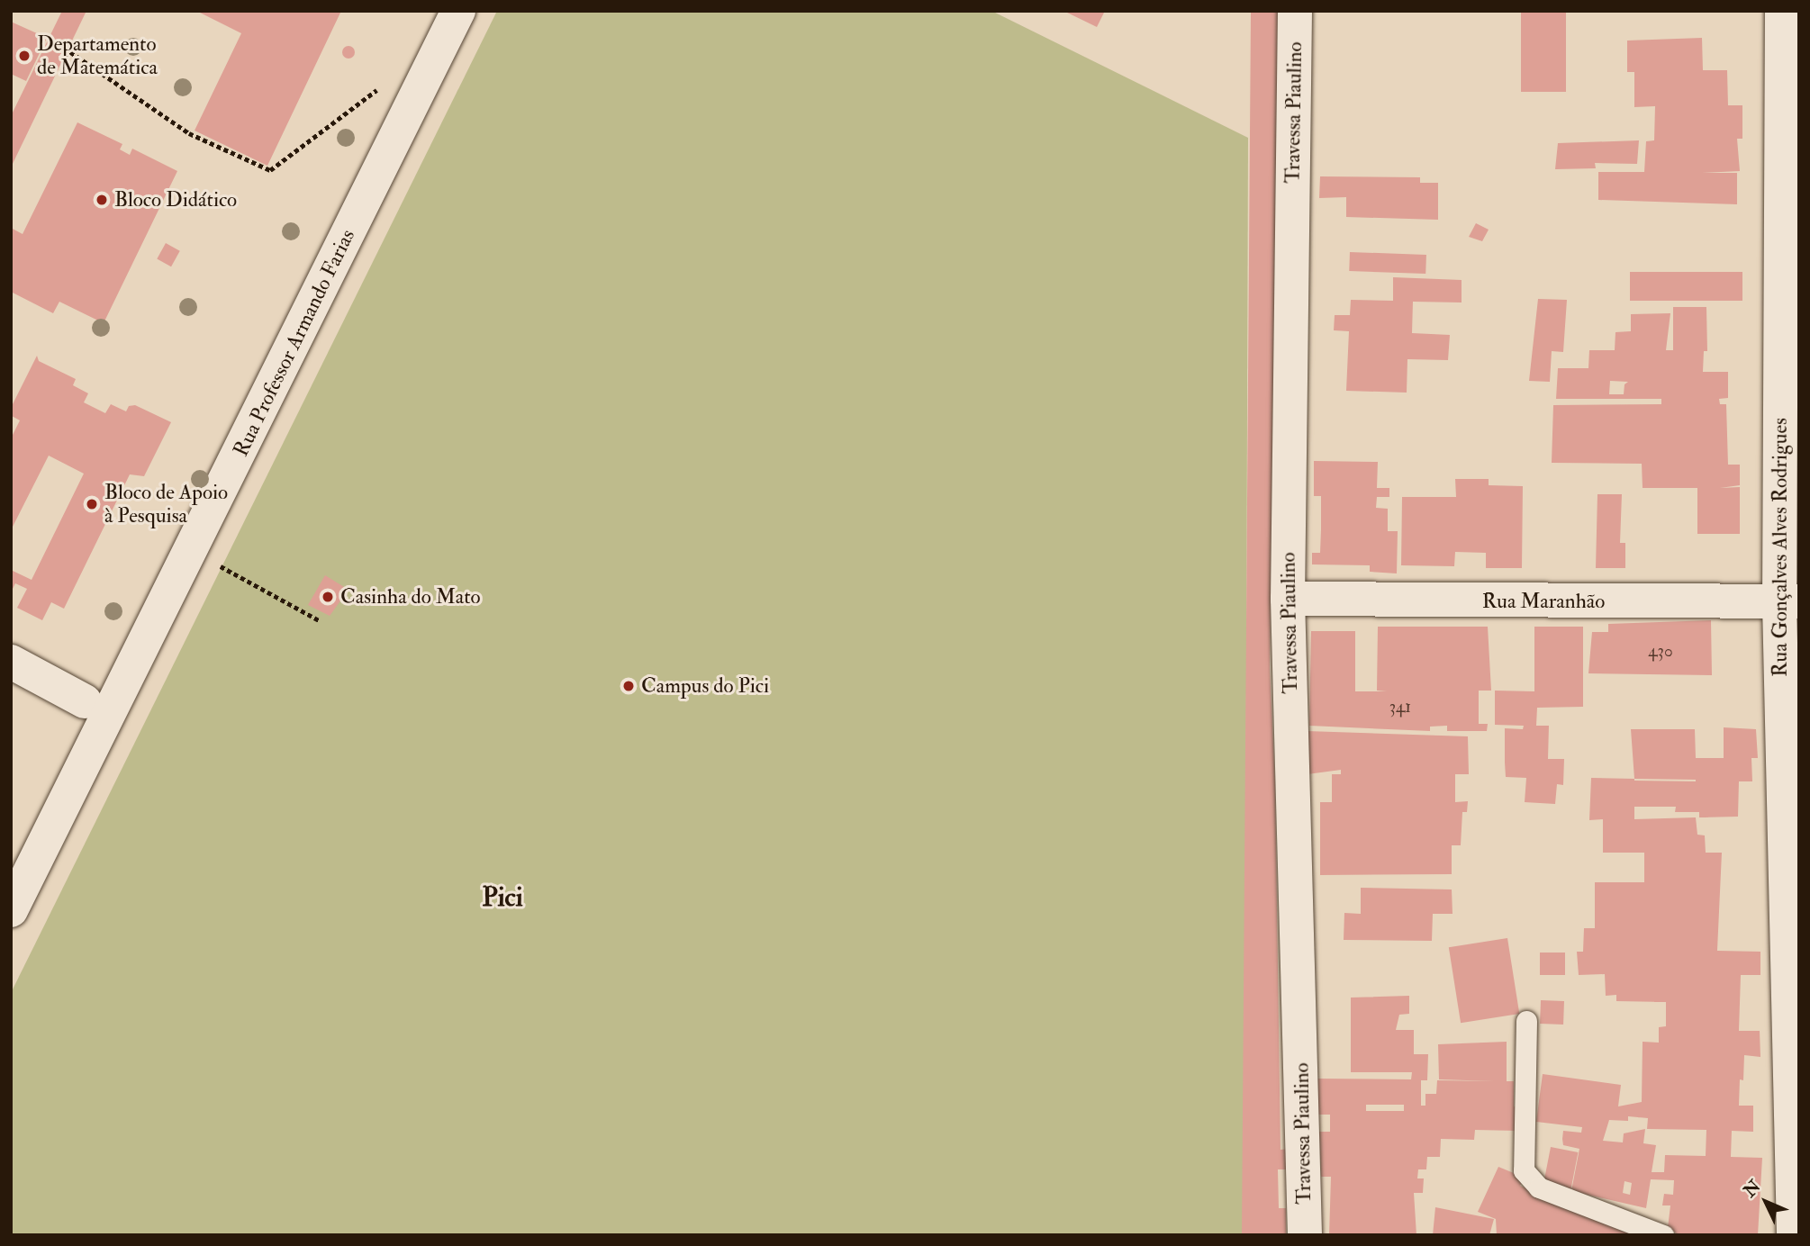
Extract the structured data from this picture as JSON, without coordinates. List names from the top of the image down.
{
  "streets": {
    "street": [
      "Travessa Piaulino",
      "Rua Professor Armando Farias",
      "Rua Gonçalves Alves Rodrigues",
      "Rua Maranhão"
    ]
  },
  "crossings": [
    ["Travessa Piaulino", "Rua Maranhão"],
    ["Rua Gonçalves Alves Rodrigues", "Rua Maranhão"]
  ],
  "districts": ["Pici"],
  "places": [
    "Departamento de Matemática",
    "Bloco Didático",
    "Bloco de Apoio à Pesquisa",
    "Casinha do Mato",
    "Campus do Pici"
  ],
  "house_numbers": ["430", "341"],
  "north": "top left"
}
